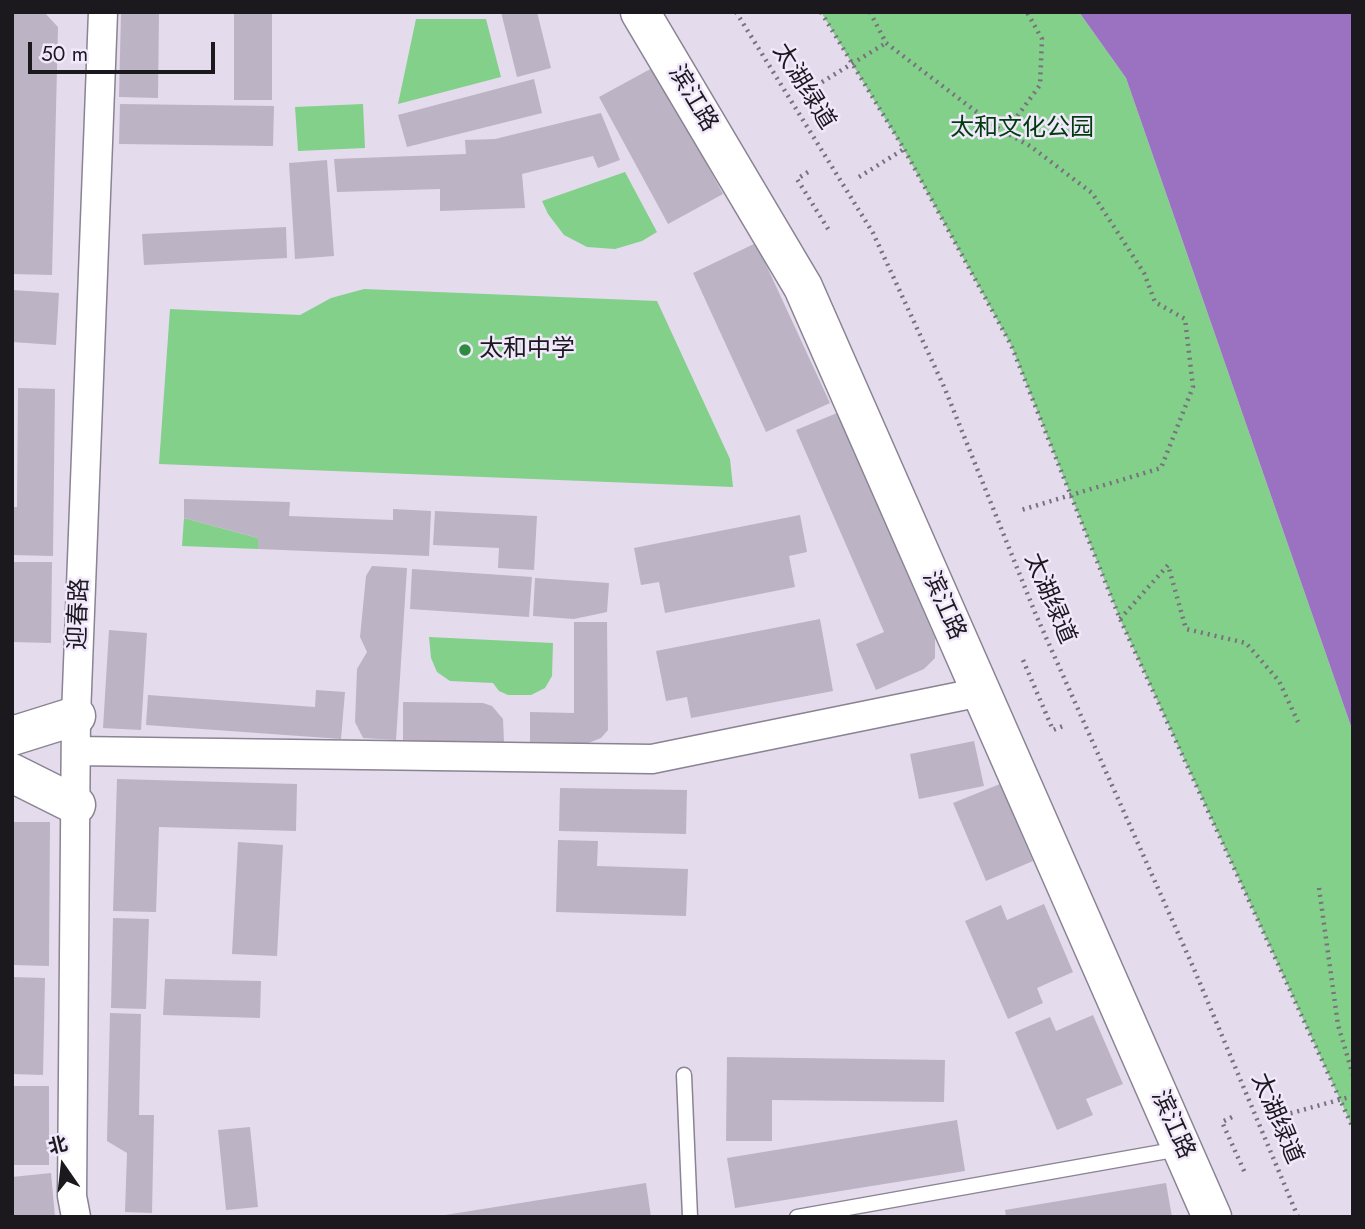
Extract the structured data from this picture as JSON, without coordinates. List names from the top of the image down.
{
  "streets": {
    "main road": ["滨江路"],
    "street": ["迎春路"],
    "path": ["太湖绿道"]
  },
  "parks": ["太和文化公园"],
  "places": ["太和中学"],
  "scale_bar": "50 m",
  "north": "top"
}
